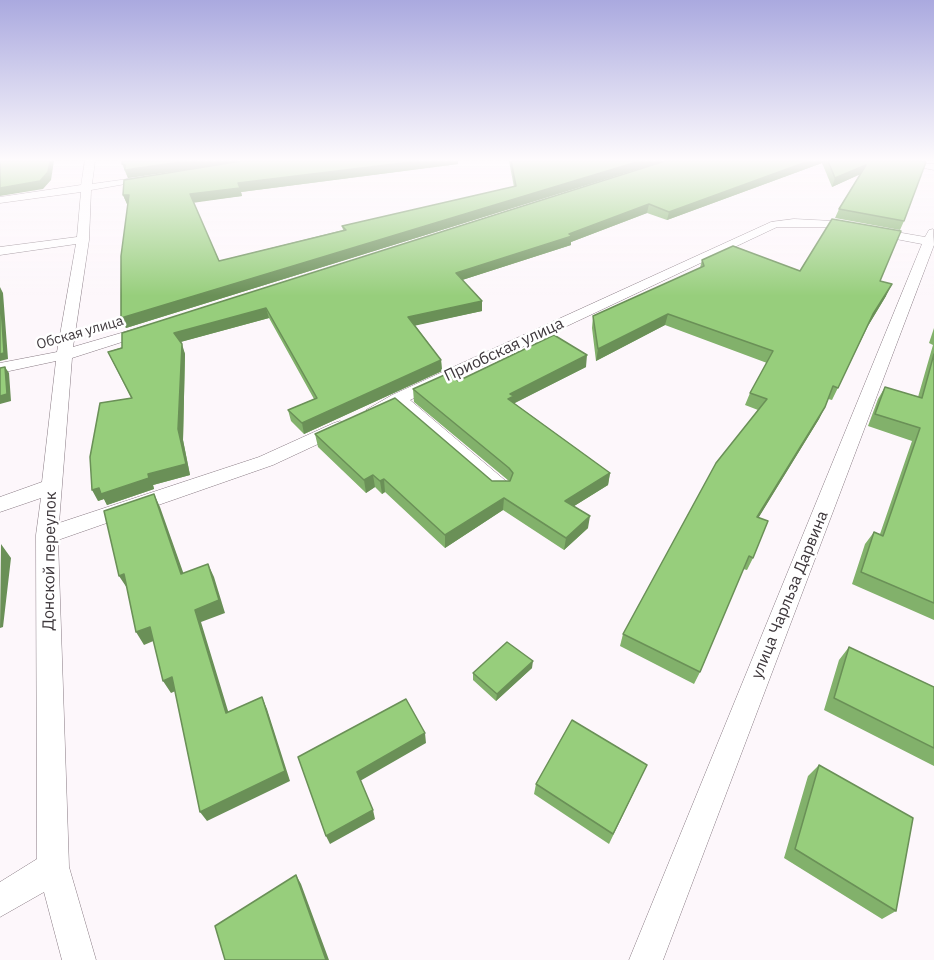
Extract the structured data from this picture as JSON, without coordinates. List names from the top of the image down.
{
  "streets": {
    "lane": [
      "Обская улица",
      "Приобская улица",
      "Донской переулок",
      "улица Чарльза Дарвина"
    ]
  },
  "crossings": [
    ["Обская улица", "Донской переулок"],
    ["Приобская улица", "Донской переулок"],
    ["Приобская улица", "улица Чарльза Дарвина"]
  ]
}
